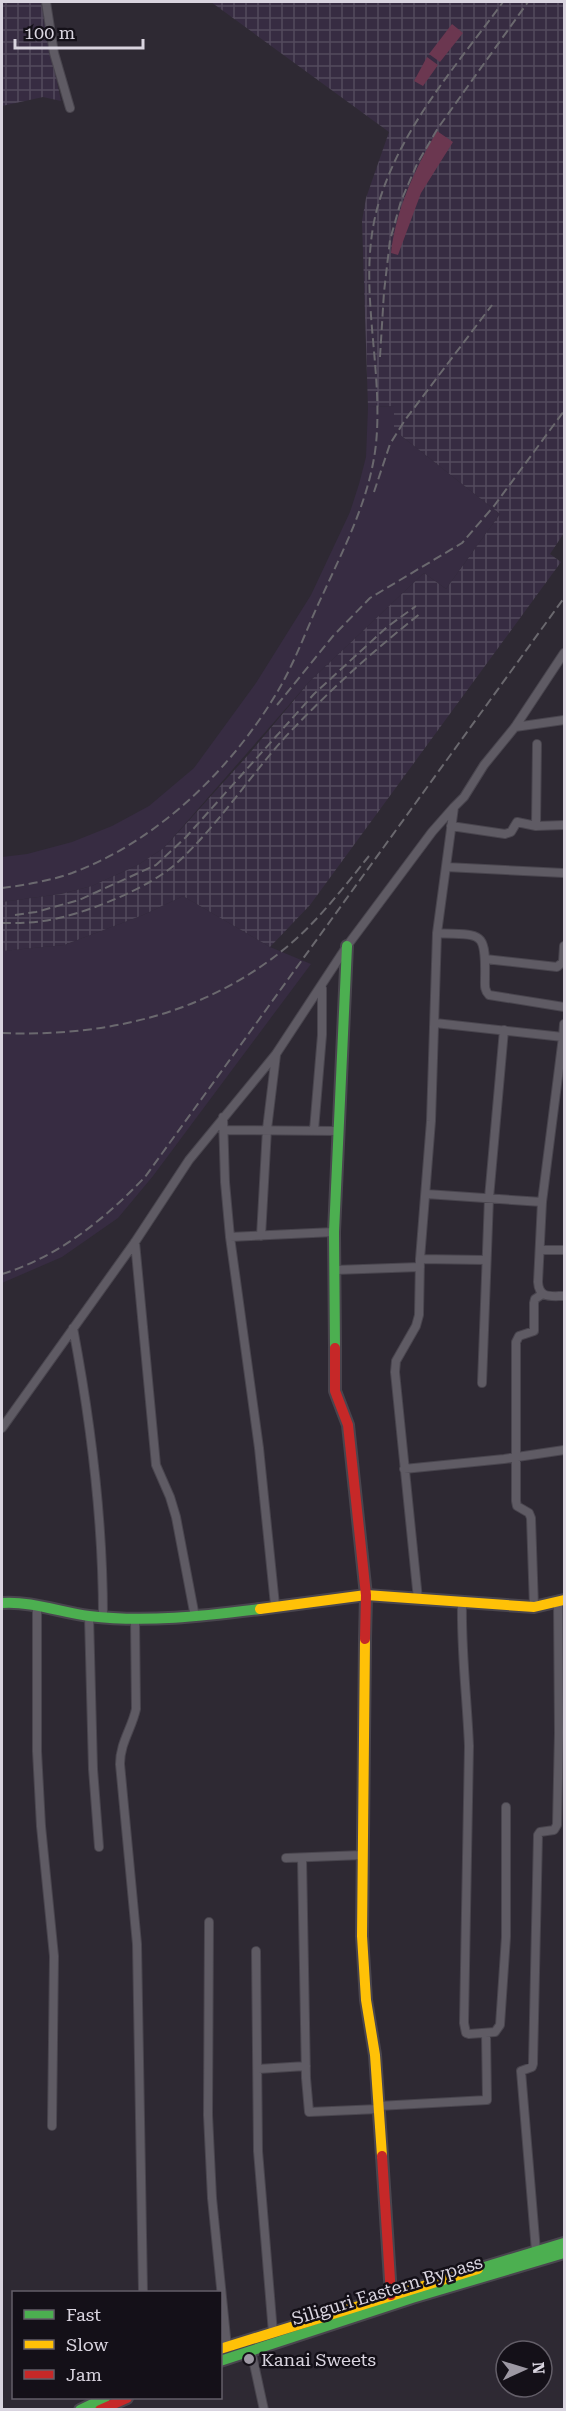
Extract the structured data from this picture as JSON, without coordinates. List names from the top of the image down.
{
  "streets": {
    "street": ["Siliguri Eastern Bypass"]
  },
  "places": ["Kanai Sweets"],
  "legend": ["Fast", "Slow", "Jam"],
  "scale_bar": "100 m",
  "north": "right"
}
